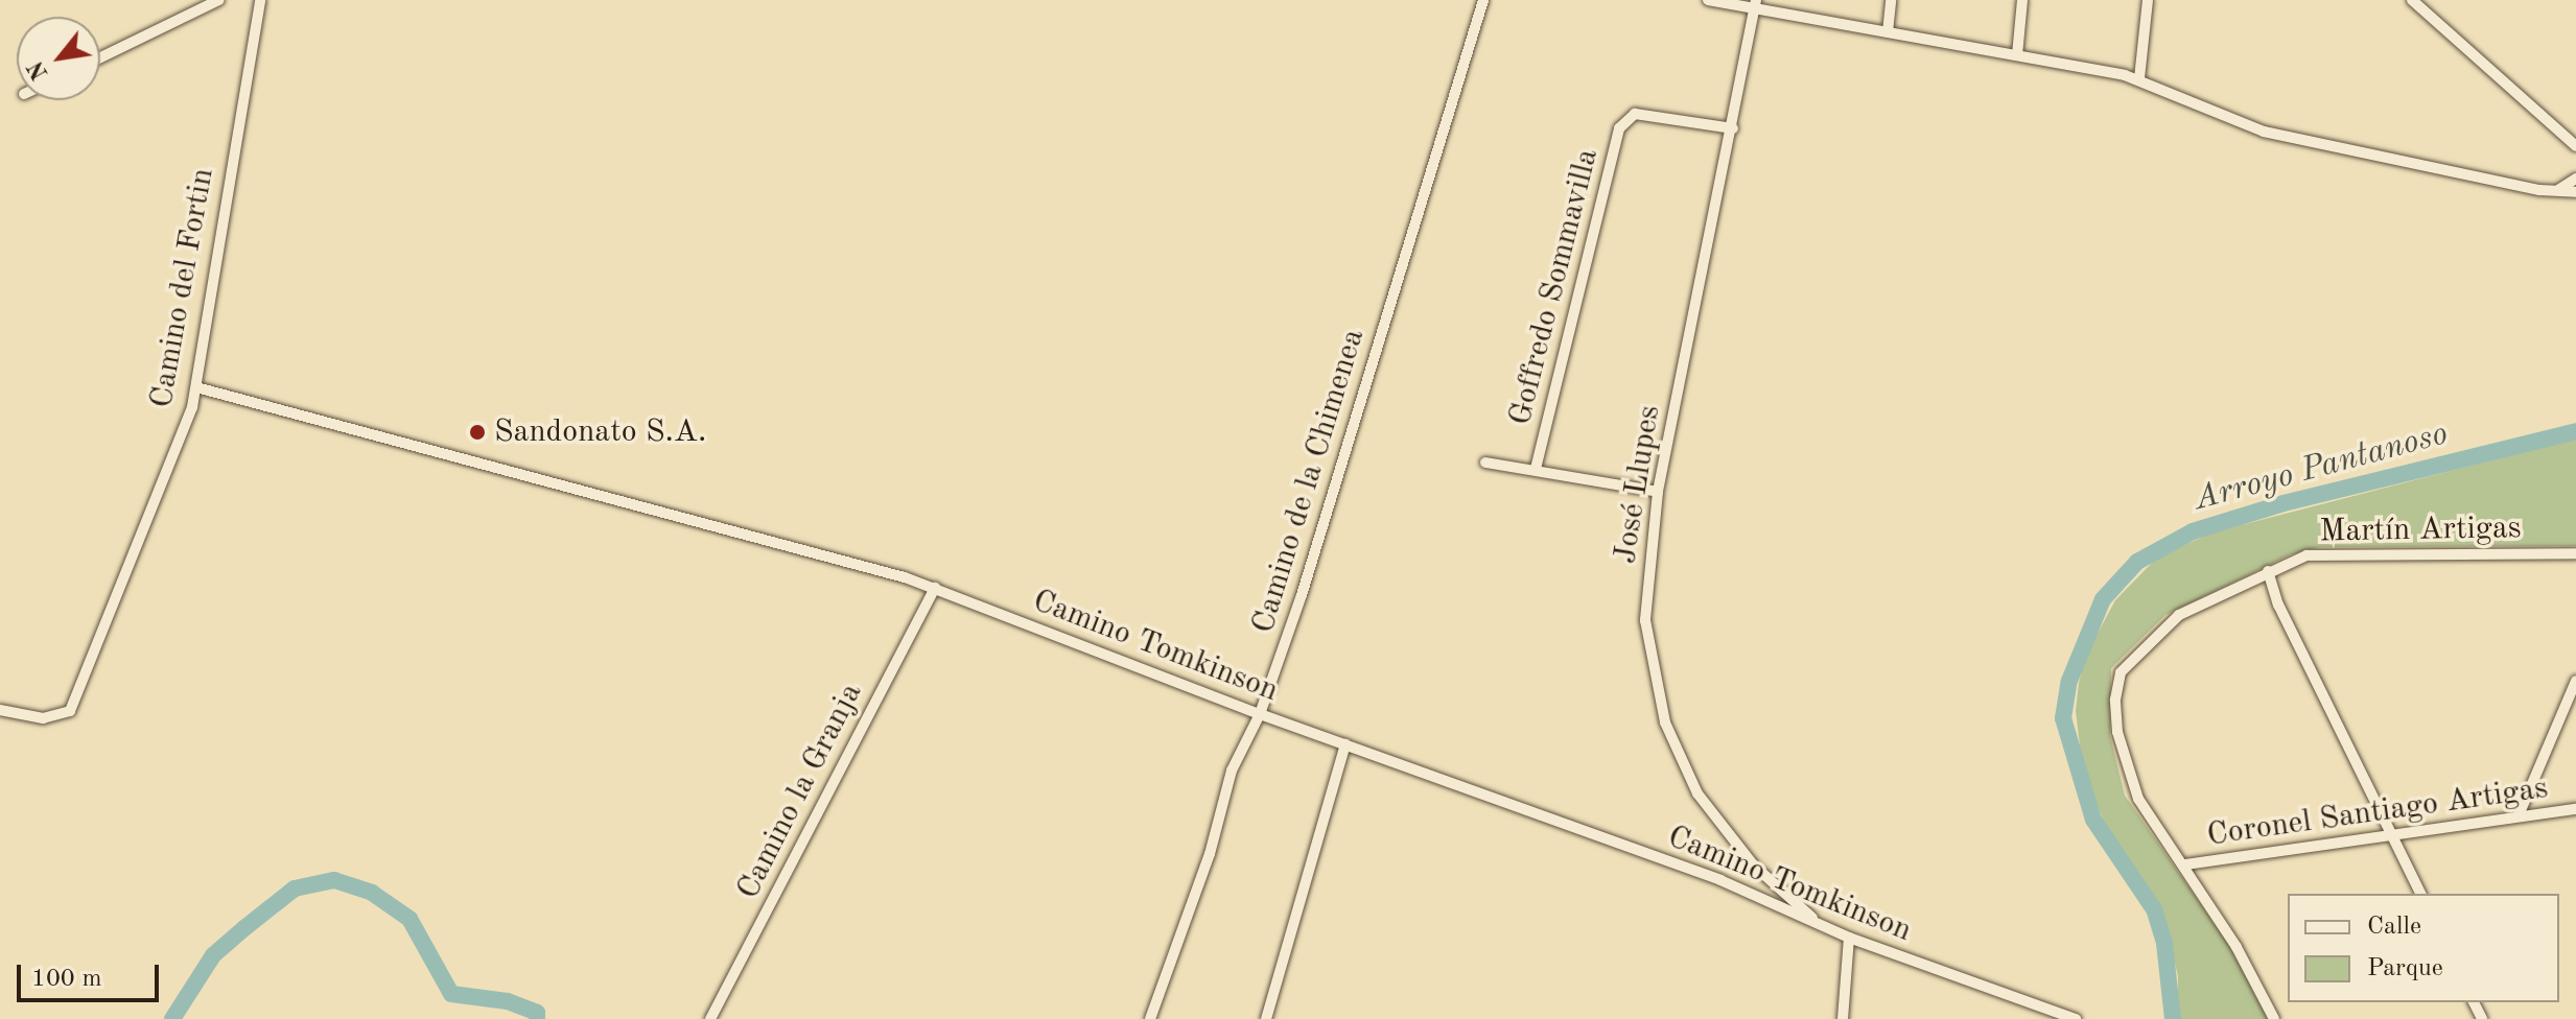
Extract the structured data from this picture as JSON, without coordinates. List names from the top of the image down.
{
  "streets": {
    "street": [
      "Goffredo Sommavilla",
      "Camino del Fortin",
      "Camino de la Chimenea",
      "José Llupes",
      "Martín Artigas",
      "Camino Tomkinson",
      "Camino la Granja",
      "Coronel Santiago Artigas"
    ]
  },
  "crossings": [
    ["Goffredo Sommavilla", "José Llupes"],
    ["Camino del Fortin", "Camino Tomkinson"],
    ["Camino de la Chimenea", "Camino Tomkinson"],
    ["José Llupes", "Camino Tomkinson"],
    ["Martín Artigas", "Coronel Santiago Artigas"],
    ["Camino Tomkinson", "Camino la Granja"]
  ],
  "water": ["Arroyo Pantanoso"],
  "places": ["Sandonato S.A."],
  "legend": ["Calle", "Parque"],
  "scale_bar": "100 m",
  "north": "bottom left"
}
